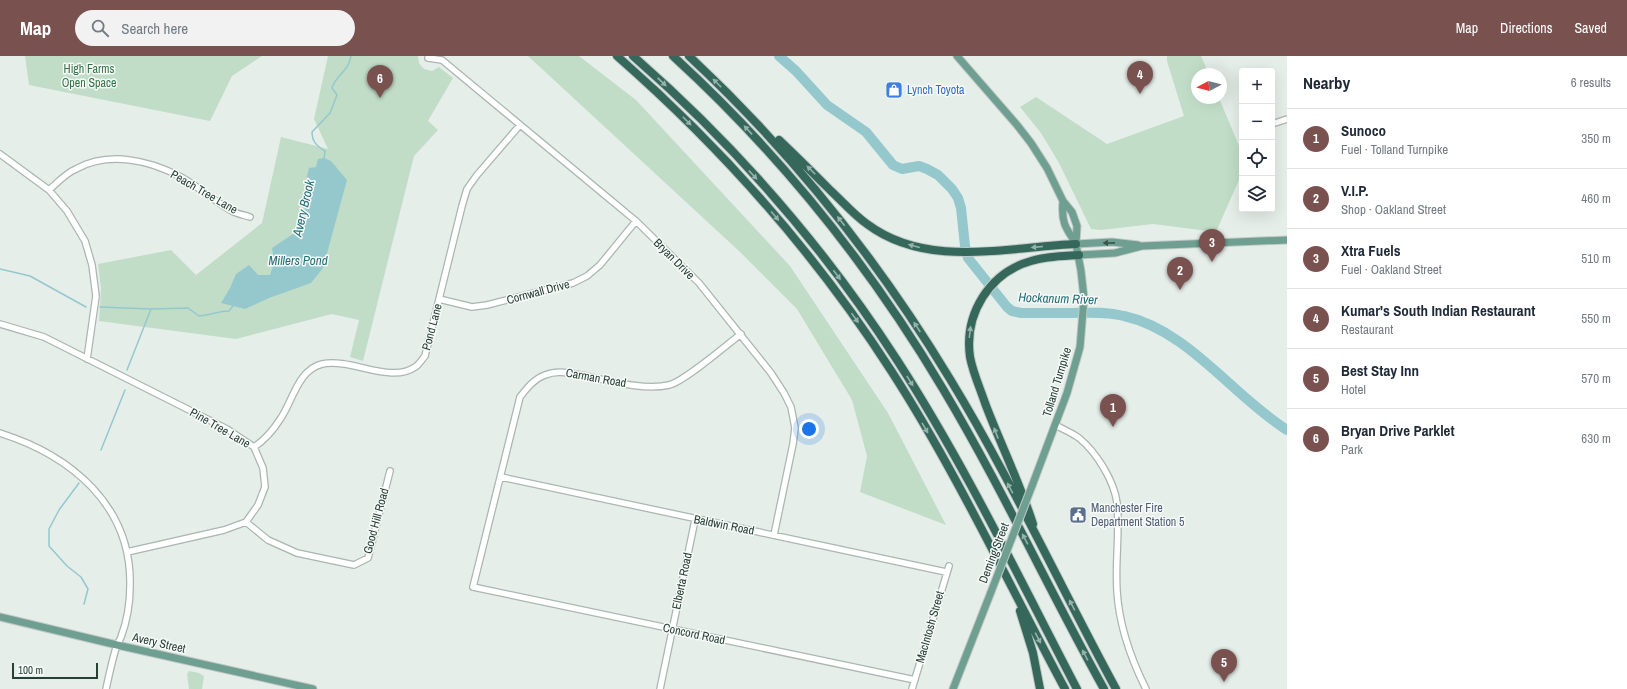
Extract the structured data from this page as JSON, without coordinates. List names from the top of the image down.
{
  "streets": {
    "main road": ["Tolland Turnpike", "Deming Street", "Avery Street"],
    "street": [
      "Peach Tree Lane",
      "Bryan Drive",
      "Cornwall Drive",
      "Pond Lane",
      "Carman Road",
      "Pine Tree Lane",
      "Good Hill Road",
      "Baldwin Road",
      "Elberta Road",
      "MacIntosh Street",
      "Concord Road"
    ]
  },
  "crossings": [
    ["Bryan Drive", "Cornwall Drive"],
    ["Bryan Drive", "Pond Lane"],
    ["Bryan Drive", "Carman Road"],
    ["Bryan Drive", "Baldwin Road"],
    ["Cornwall Drive", "Pond Lane"],
    ["Pond Lane", "Pine Tree Lane"],
    ["Carman Road", "Baldwin Road"],
    ["Carman Road", "Concord Road"],
    ["Tolland Turnpike", "Deming Street"],
    ["Pine Tree Lane", "Good Hill Road"],
    ["Baldwin Road", "Elberta Road"],
    ["Baldwin Road", "MacIntosh Street"],
    ["Elberta Road", "Concord Road"],
    ["MacIntosh Street", "Concord Road"]
  ],
  "water": ["Avery Brook", "Millers Pond", "Hockanum River"],
  "parks": ["High Farms Open Space"],
  "places": {
    "shop": ["Lynch Toyota"],
    "public building": ["Manchester Fire Department Station 5"]
  },
  "scale_bar": "100 m",
  "north": "left",
  "page": {
    "header": "Map",
    "search": "Search here",
    "nav": ["Map", "Directions", "Saved"],
    "heading": ["Nearby", "6 results"],
    "pins": [
      "4",
      "6",
      "3",
      "2",
      "1",
      "5"
    ],
    "map_buttons": ["+", "−"],
    "list": [
      {
        "mark": "1",
        "name": "Sunoco",
        "note": "Fuel · Tolland Turnpike",
        "value": "350 m"
      },
      {
        "mark": "2",
        "name": "V.I.P.",
        "note": "Shop · Oakland Street",
        "value": "460 m"
      },
      {
        "mark": "3",
        "name": "Xtra Fuels",
        "note": "Fuel · Oakland Street",
        "value": "510 m"
      },
      {
        "mark": "4",
        "name": "Kumar's South Indian Restaurant",
        "note": "Restaurant",
        "value": "550 m"
      },
      {
        "mark": "5",
        "name": "Best Stay Inn",
        "note": "Hotel",
        "value": "570 m"
      },
      {
        "mark": "6",
        "name": "Bryan Drive Parklet",
        "note": "Park",
        "value": "630 m"
      }
    ],
    "scale": "100 m"
  }
}
